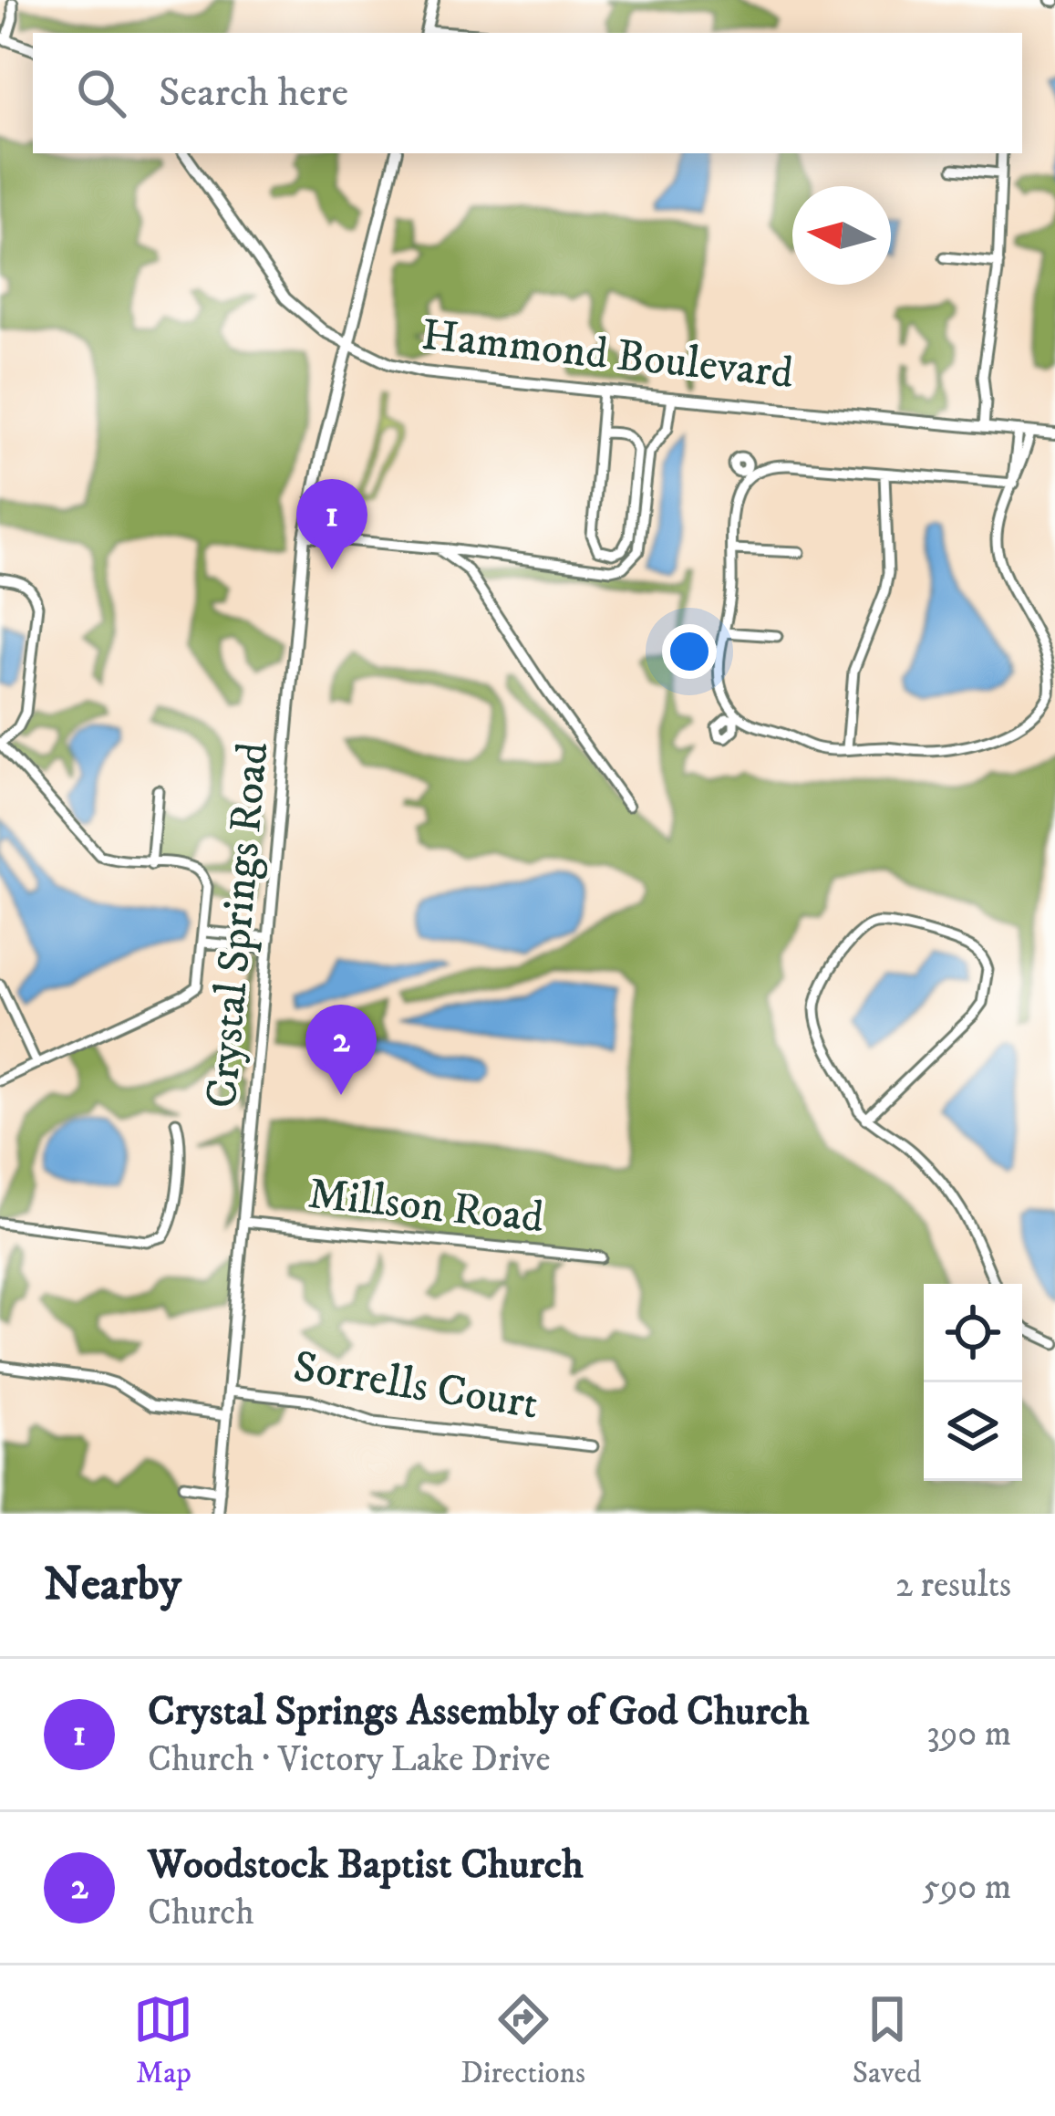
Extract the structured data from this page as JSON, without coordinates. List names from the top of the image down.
{
  "streets": {
    "street": [
      "Hammond Boulevard",
      "Crystal Springs Road",
      "Millson Road",
      "Sorrells Court"
    ]
  },
  "crossings": [
    ["Hammond Boulevard", "Crystal Springs Road"],
    ["Crystal Springs Road", "Millson Road"],
    ["Crystal Springs Road", "Sorrells Court"]
  ],
  "north": "left",
  "page": {
    "search": "Search here",
    "pins": ["1", "2"],
    "heading": ["Nearby", "2 results"],
    "list": [
      {
        "mark": "1",
        "name": "Crystal Springs Assembly of God Church",
        "note": "Church · Victory Lake Drive",
        "value": "390 m"
      },
      {
        "mark": "2",
        "name": "Woodstock Baptist Church",
        "note": "Church",
        "value": "590 m"
      }
    ],
    "nav": ["Map", "Directions", "Saved"]
  }
}
